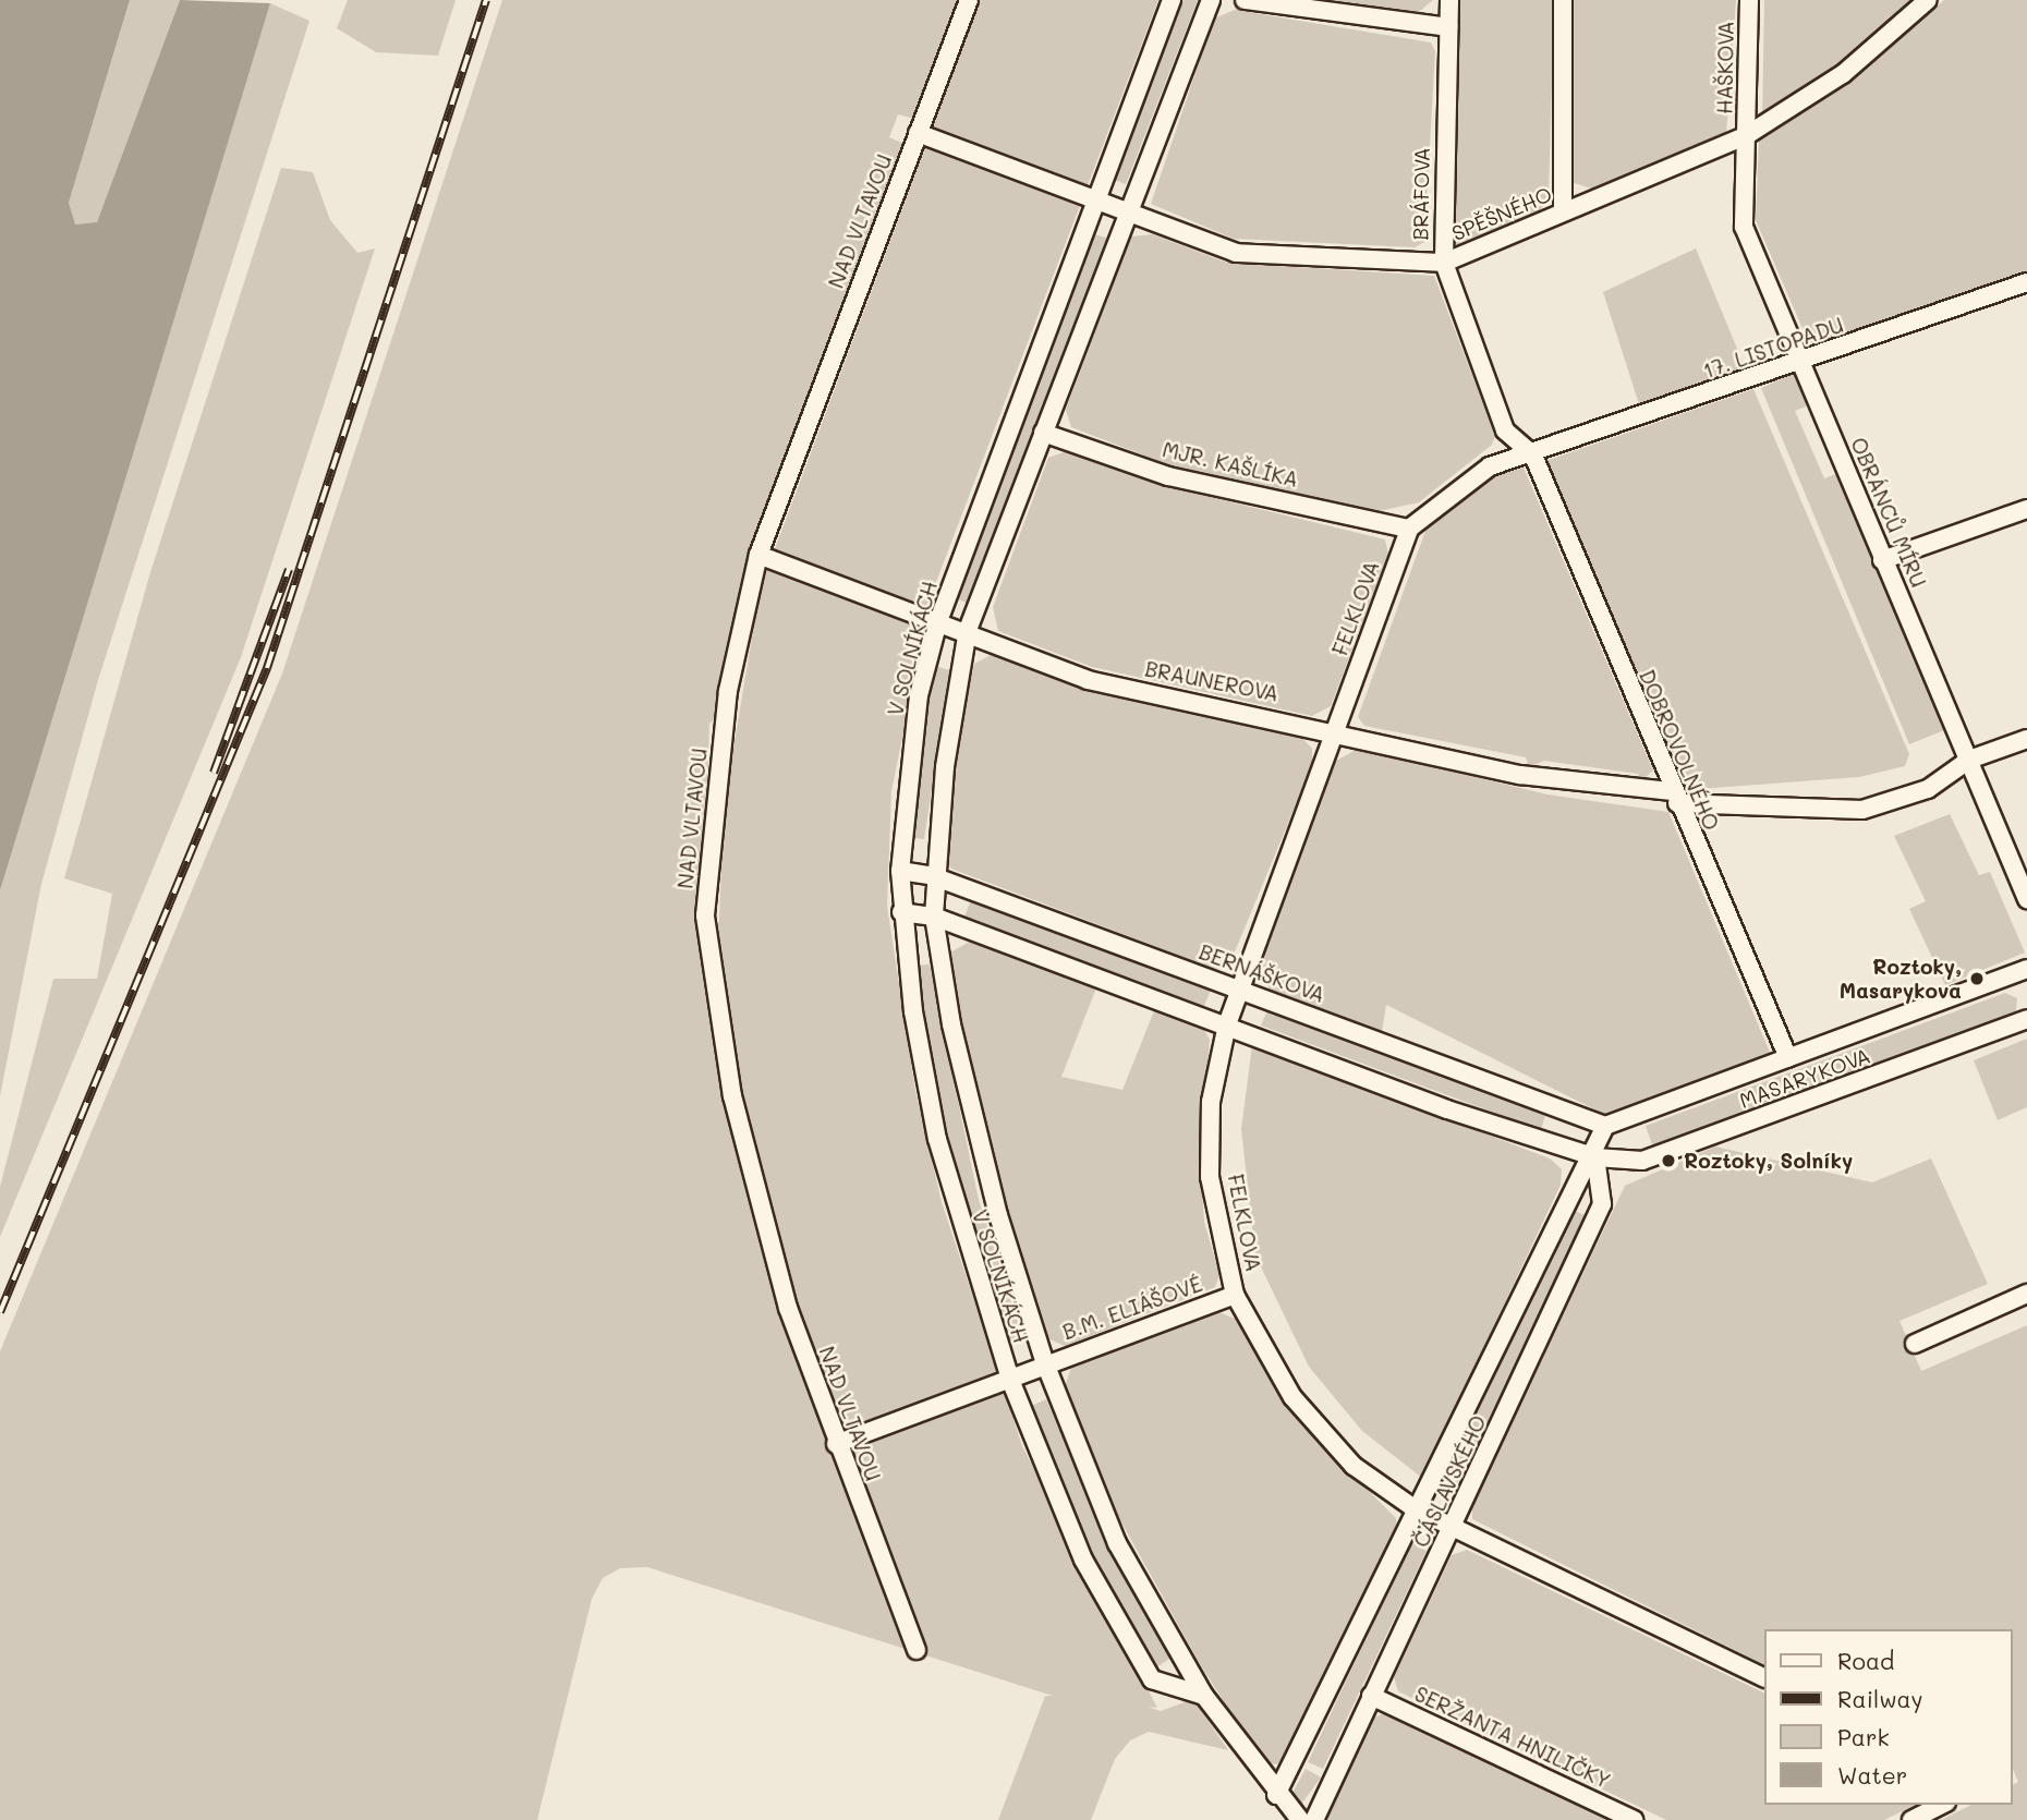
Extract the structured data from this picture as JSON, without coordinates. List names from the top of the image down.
{
  "streets": {
    "street": [
      "HAŠKOVA",
      "BRÁFOVA",
      "SPĚŠNÉHO",
      "NAD VLTAVOU",
      "17. LISTOPADU",
      "MJR. KAŠLÍKA",
      "OBRÁNCŮ MÍRU",
      "FELKLOVA",
      "V SOLNÍKÁCH",
      "BRAUNEROVA",
      "DOBROVOLNÉHO",
      "BERNÁŠKOVA",
      "MASARYKOVA",
      "B.M. ELIÁŠOVÉ",
      "ČÁSLAVSKÉHO",
      "SERŽANTA HNILIČKY"
    ]
  },
  "crossings": [
    ["HAŠKOVA", "SPĚŠNÉHO"],
    ["HAŠKOVA", "OBRÁNCŮ MÍRU"],
    ["BRÁFOVA", "SPĚŠNÉHO"],
    ["BRÁFOVA", "17. LISTOPADU"],
    ["BRÁFOVA", "DOBROVOLNÉHO"],
    ["SPĚŠNÉHO", "NAD VLTAVOU"],
    ["SPĚŠNÉHO", "OBRÁNCŮ MÍRU"],
    ["SPĚŠNÉHO", "V SOLNÍKÁCH"],
    ["NAD VLTAVOU", "BRAUNEROVA"],
    ["17. LISTOPADU", "OBRÁNCŮ MÍRU"],
    ["17. LISTOPADU", "DOBROVOLNÉHO"],
    ["MJR. KAŠLÍKA", "FELKLOVA"],
    ["MJR. KAŠLÍKA", "V SOLNÍKÁCH"],
    ["OBRÁNCŮ MÍRU", "BRAUNEROVA"],
    ["FELKLOVA", "BRAUNEROVA"],
    ["FELKLOVA", "BERNÁŠKOVA"],
    ["FELKLOVA", "B.M. ELIÁŠOVÉ"],
    ["FELKLOVA", "ČÁSLAVSKÉHO"],
    ["V SOLNÍKÁCH", "BRAUNEROVA"],
    ["V SOLNÍKÁCH", "BERNÁŠKOVA"],
    ["V SOLNÍKÁCH", "B.M. ELIÁŠOVÉ"],
    ["V SOLNÍKÁCH", "ČÁSLAVSKÉHO"],
    ["BRAUNEROVA", "DOBROVOLNÉHO"],
    ["DOBROVOLNÉHO", "MASARYKOVA"],
    ["BERNÁŠKOVA", "MASARYKOVA"],
    ["BERNÁŠKOVA", "ČÁSLAVSKÉHO"],
    ["MASARYKOVA", "ČÁSLAVSKÉHO"],
    ["ČÁSLAVSKÉHO", "SERŽANTA HNILIČKY"]
  ],
  "places": ["Roztoky, Masarykova", "Roztoky, Solníky"],
  "legend": [
    "Road",
    "Railway",
    "Park",
    "Water"
  ]
}
